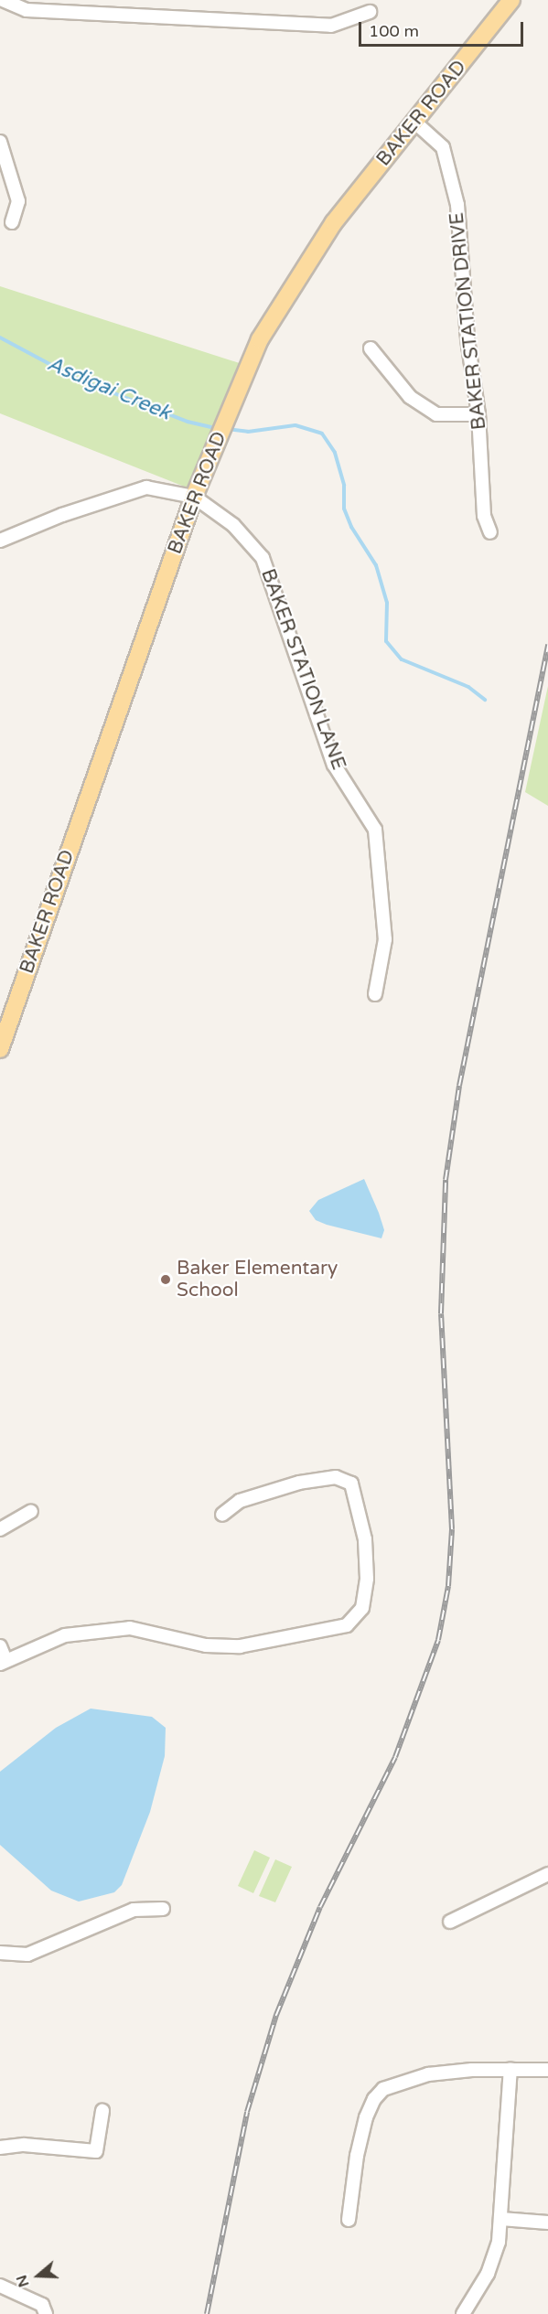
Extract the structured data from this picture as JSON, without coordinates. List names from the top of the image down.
{
  "streets": {
    "main road": ["BAKER ROAD"],
    "street": ["BAKER STATION DRIVE", "BAKER STATION LANE"]
  },
  "crossings": [
    ["BAKER ROAD", "BAKER STATION DRIVE"],
    ["BAKER ROAD", "BAKER STATION LANE"]
  ],
  "water": ["Asdigai Creek"],
  "places": ["Baker Elementary School"],
  "scale_bar": "100 m",
  "north": "left"
}
